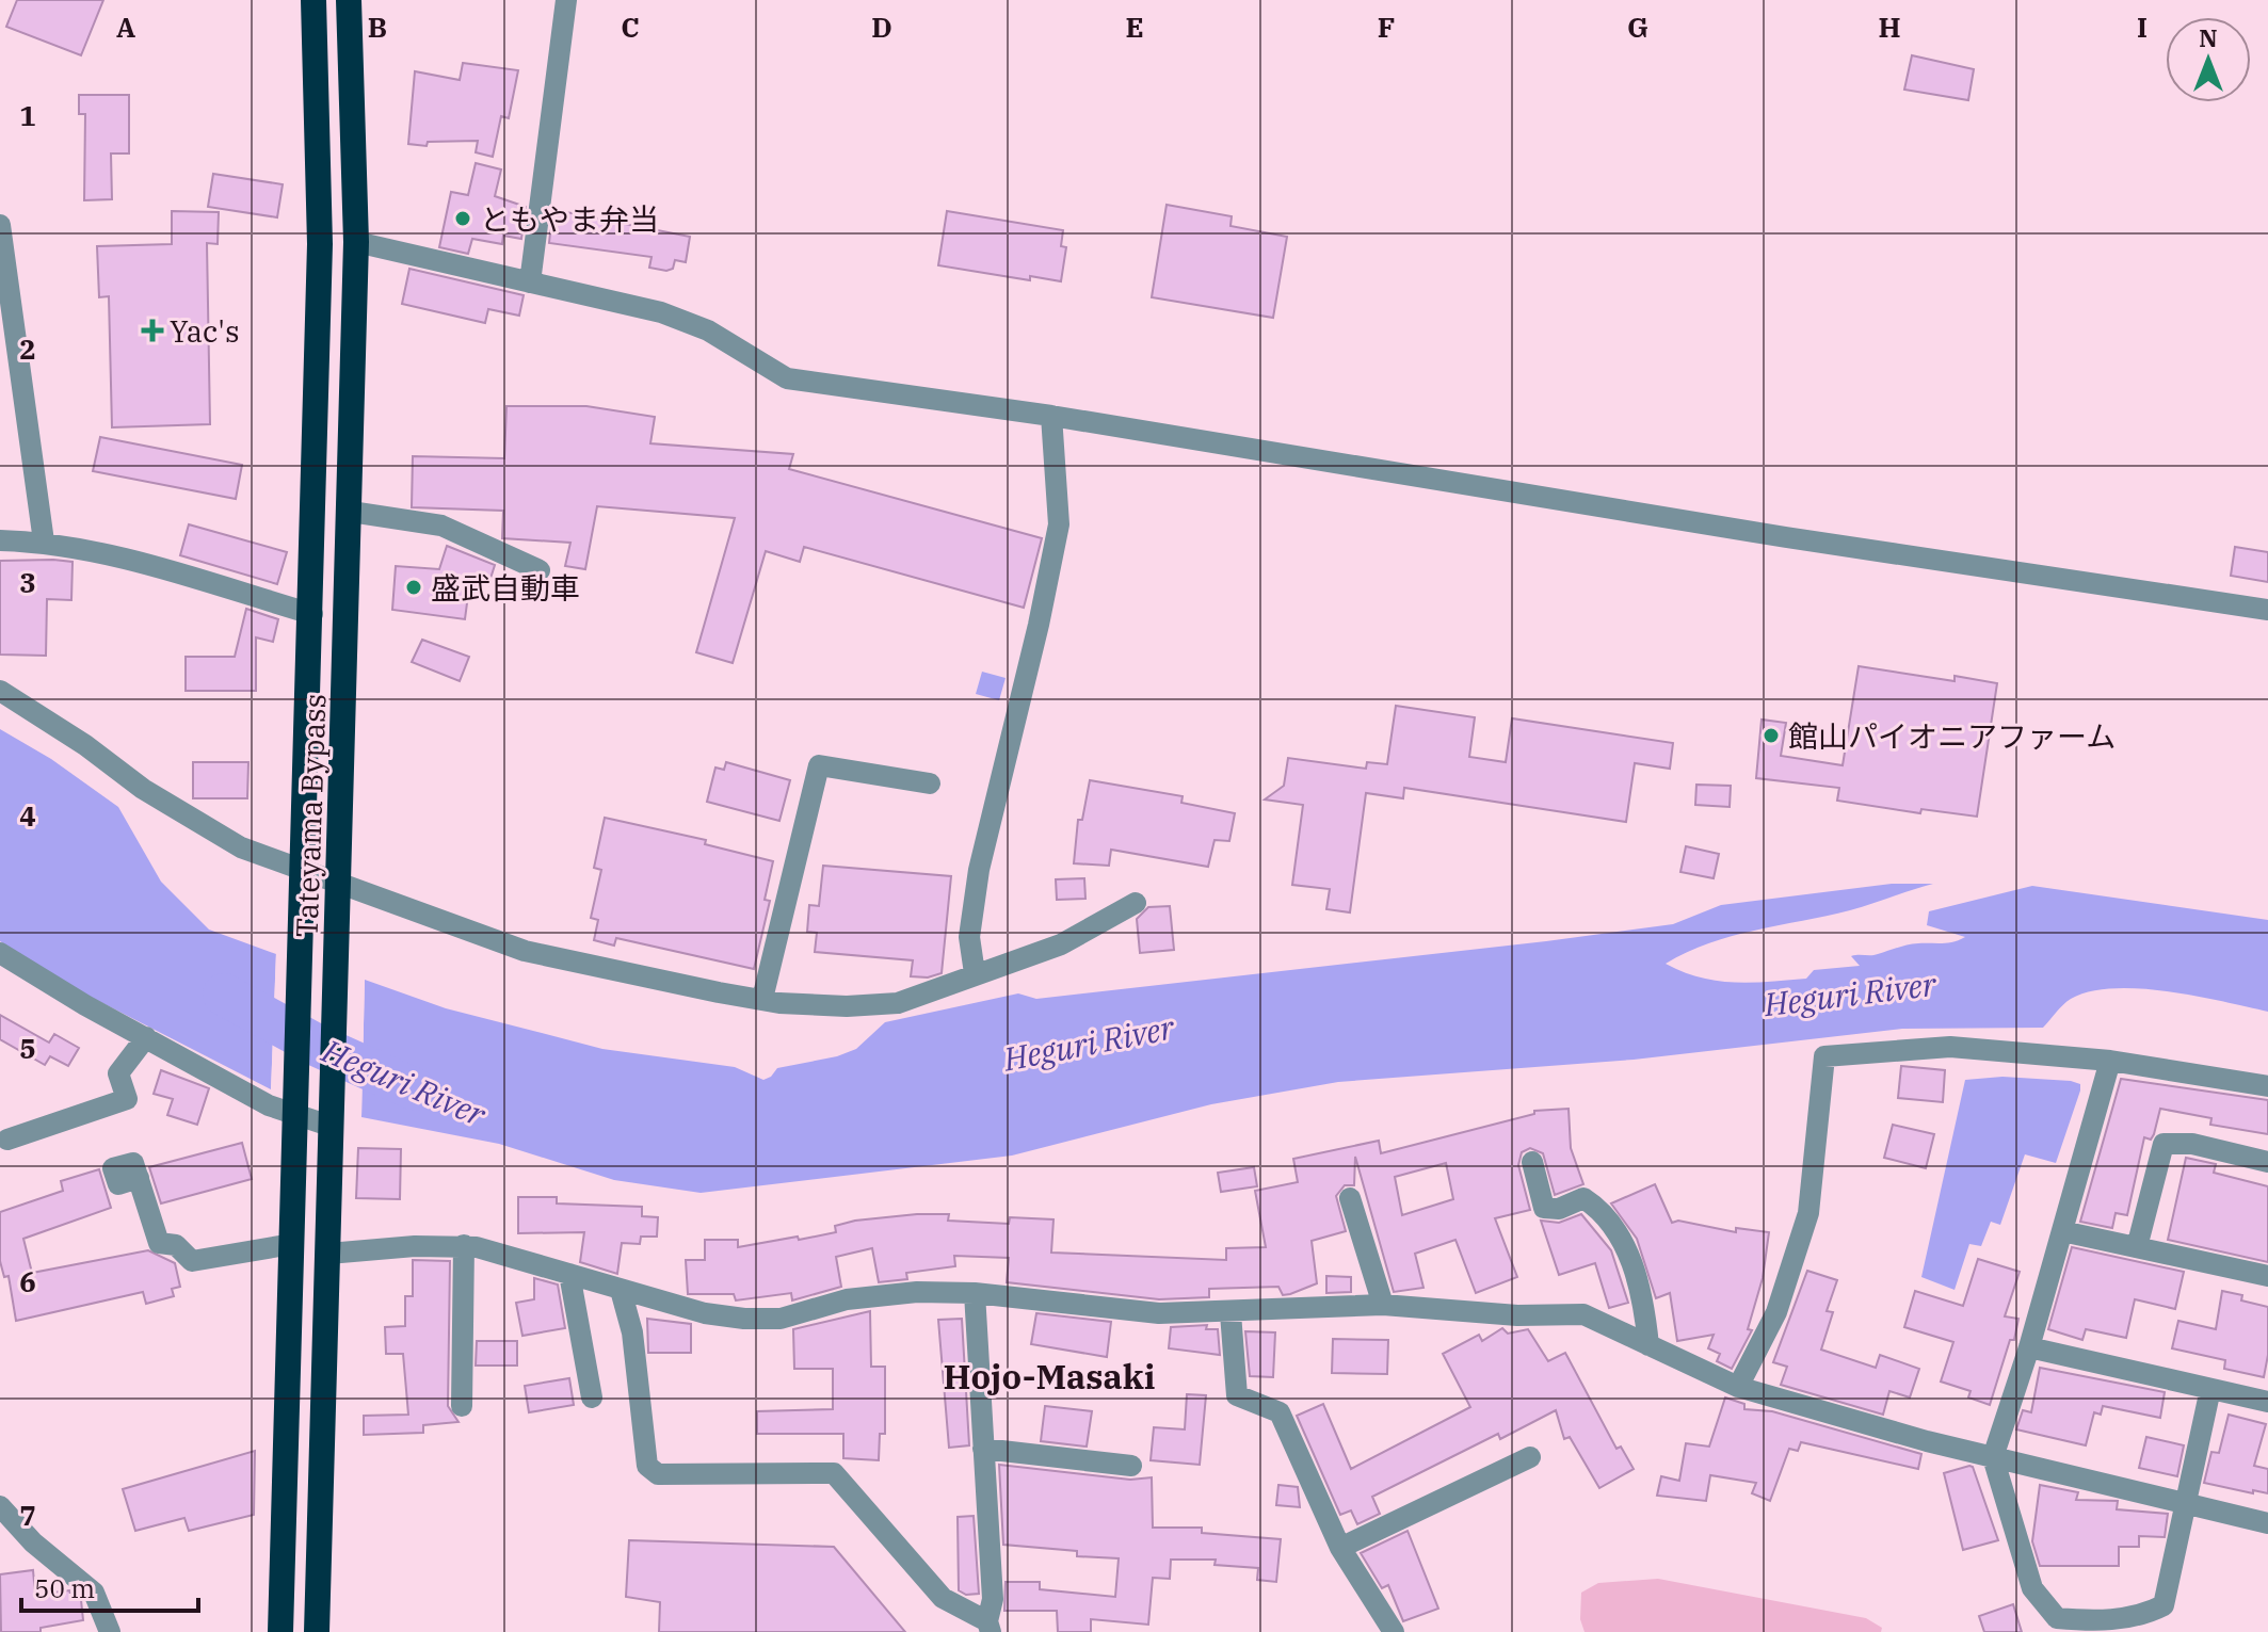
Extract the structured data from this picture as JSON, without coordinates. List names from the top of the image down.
{
  "streets": {
    "highway": ["Tateyama Bypass"]
  },
  "districts": ["Hojo-Masaki"],
  "water": ["Heguri River"],
  "places": {
    "other": ["ともやま弁当", "盛武自動車", "館山パイオニアファーム"],
    "health": ["Yac's"]
  },
  "scale_bar": "50 m",
  "north": "top",
  "grid": {
    "columns": [
      "A",
      "B",
      "C",
      "D",
      "E",
      "F",
      "G",
      "H",
      "I"
    ],
    "rows": [
      "1",
      "2",
      "3",
      "4",
      "5",
      "6",
      "7"
    ]
  }
}
